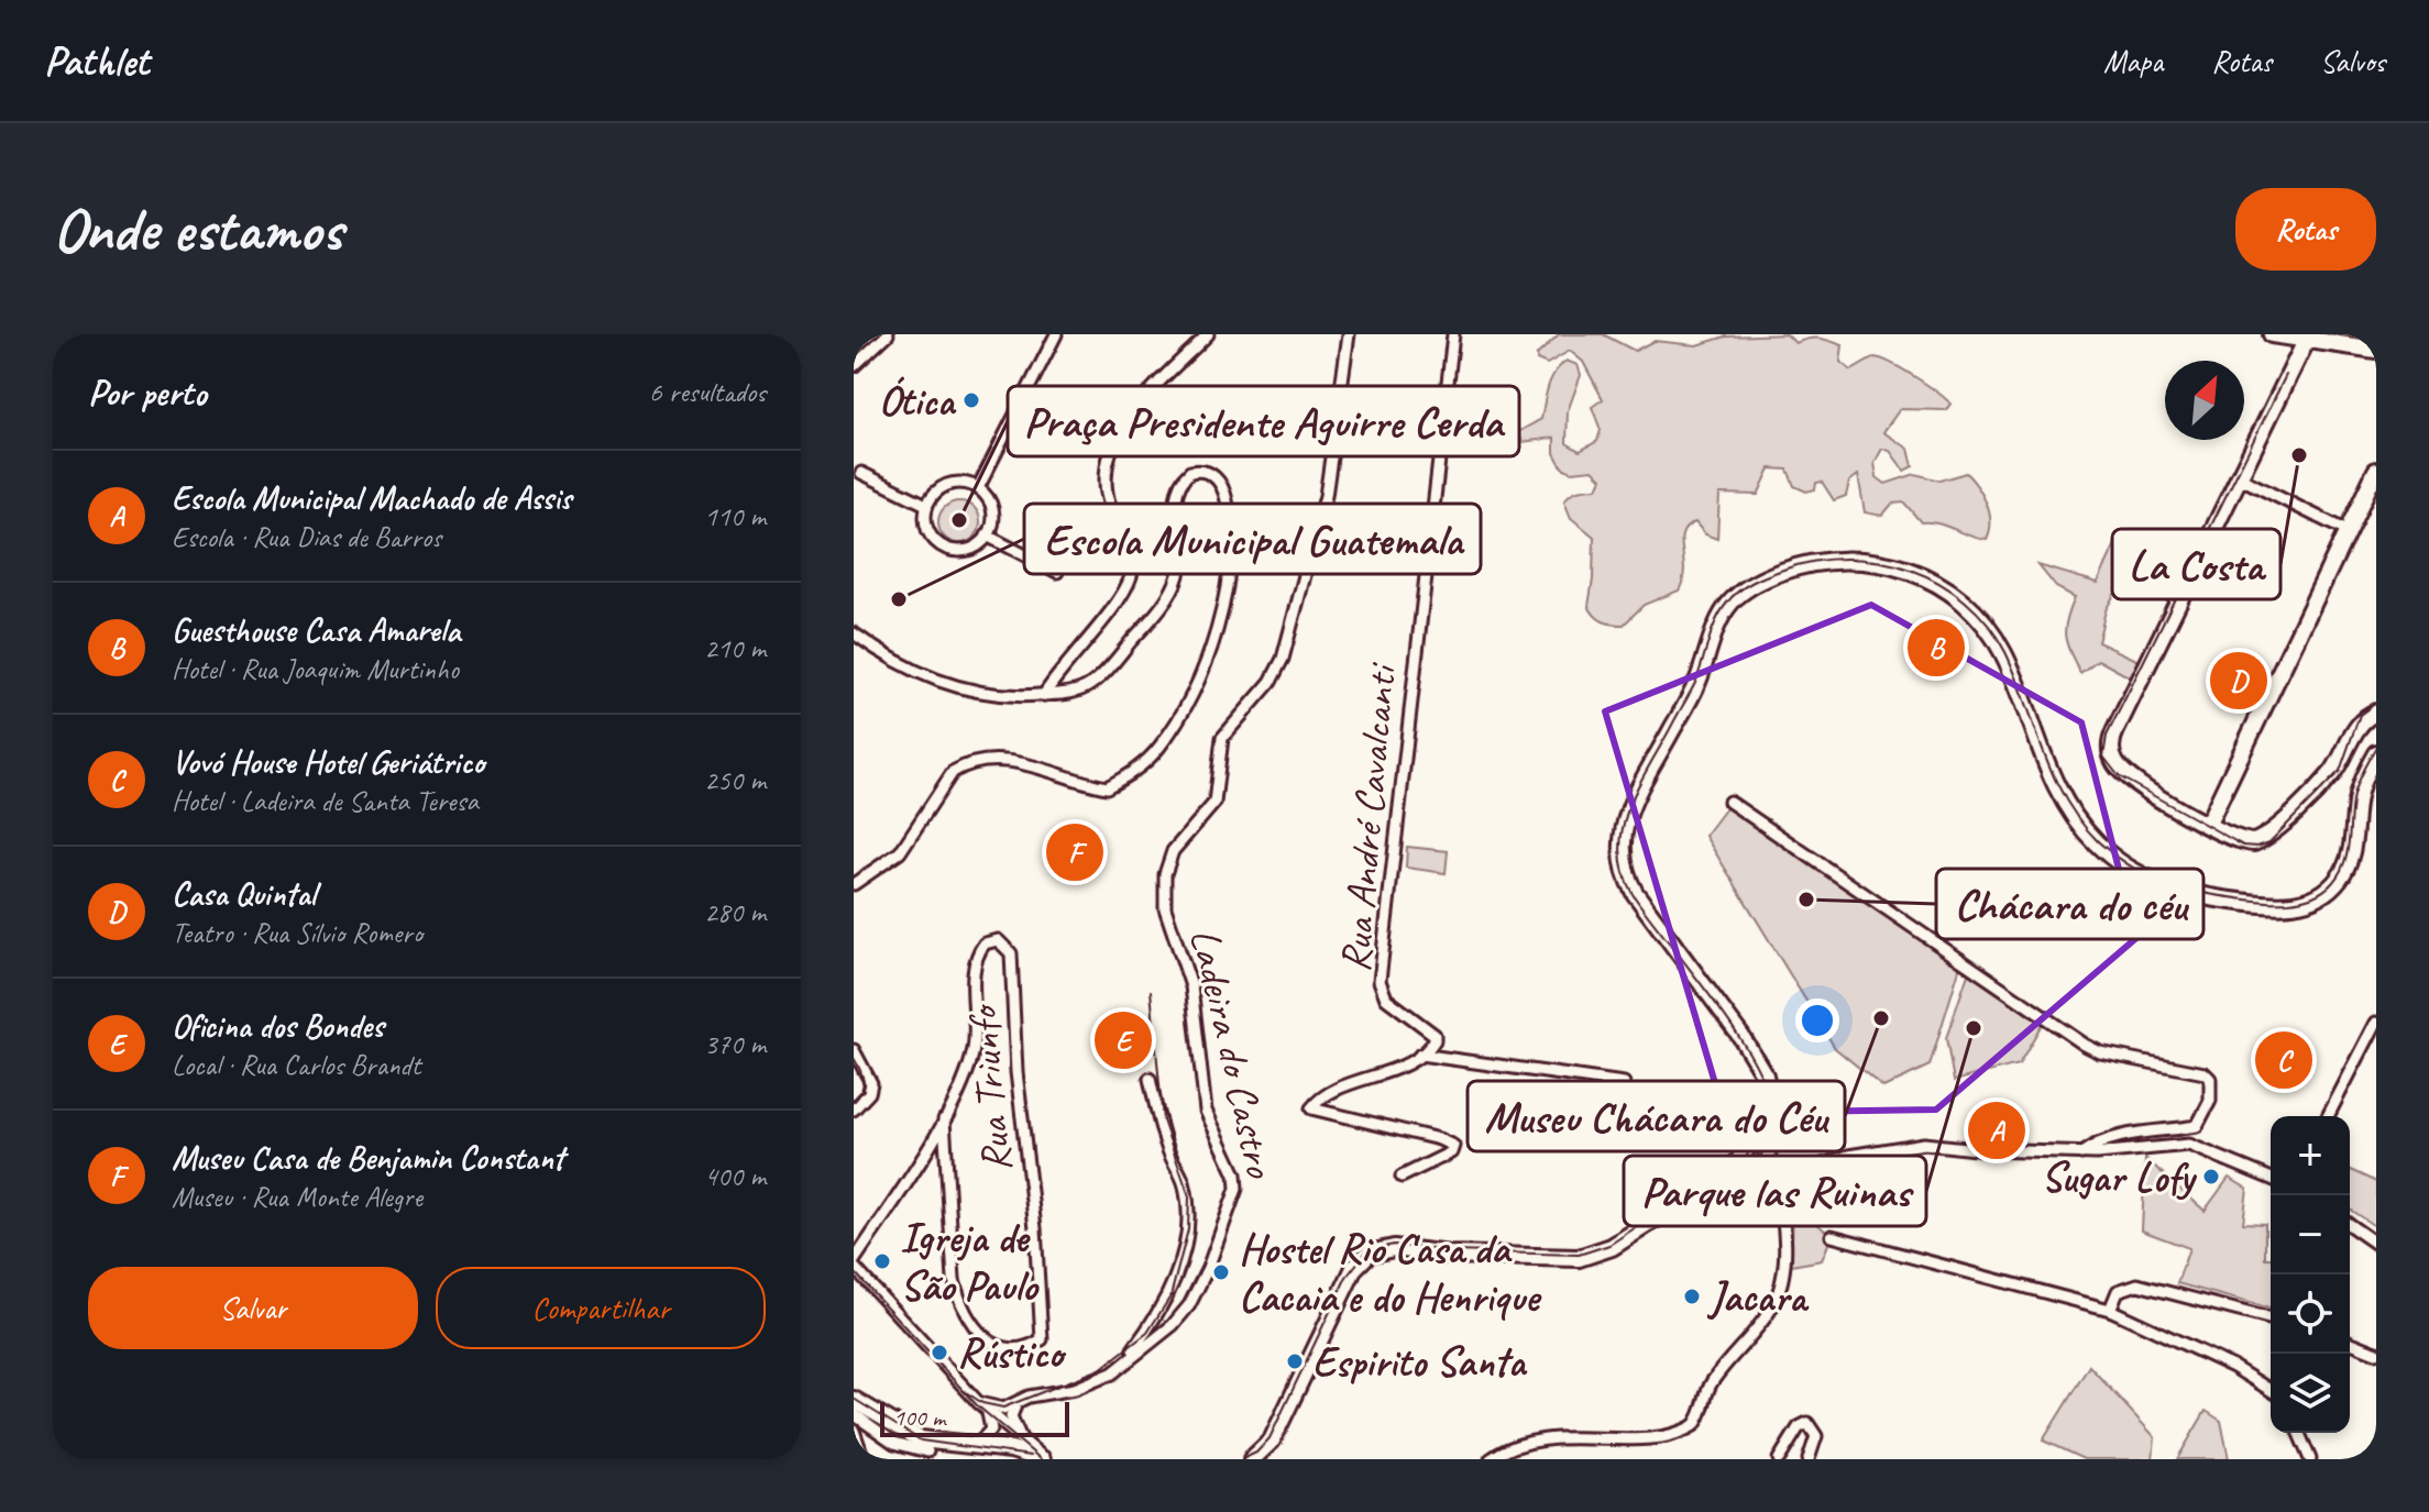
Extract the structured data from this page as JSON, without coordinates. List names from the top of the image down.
{
  "streets": {
    "street": ["Rua André Cavalcanti", "Ladeira do Castro", "Rua Triunfo"]
  },
  "places": [
    "Ótica",
    "La Costa",
    "Praça Presidente Aguirre Cerda",
    "Escola Municipal Guatemala",
    "Chácara do céu",
    "Museu Chácara do Céu",
    "Parque las Ruinas",
    "Sugar Lofy",
    "Igreja de São Paulo",
    "Hostel Rio Casa da Cacaia e do Henrique",
    "Jacara",
    "Rústico",
    "Espirito Santa"
  ],
  "scale_bar": "100 m",
  "north": "top right",
  "page": {
    "header": "Pathlet",
    "nav": ["Mapa", "Rotas", "Salvos"],
    "buttons": [
      "Rotas",
      ["Salvar", "Compartilhar"]
    ],
    "title": "Onde estamos",
    "heading": ["Por perto", "6 resultados"],
    "list": [
      {
        "mark": "A",
        "name": "Escola Municipal Machado de Assis",
        "note": "Escola · Rua Dias de Barros",
        "value": "110 m"
      },
      {
        "mark": "B",
        "name": "Guesthouse Casa Amarela",
        "note": "Hotel · Rua Joaquim Murtinho",
        "value": "210 m"
      },
      {
        "mark": "C",
        "name": "Vovó House Hotel Geriátrico",
        "note": "Hotel · Ladeira de Santa Teresa",
        "value": "250 m"
      },
      {
        "mark": "D",
        "name": "Casa Quintal",
        "note": "Teatro · Rua Sílvio Romero",
        "value": "280 m"
      },
      {
        "mark": "E",
        "name": "Oficina dos Bondes",
        "note": "Local · Rua Carlos Brandt",
        "value": "370 m"
      },
      {
        "mark": "F",
        "name": "Museu Casa de Benjamin Constant",
        "note": "Museu · Rua Monte Alegre",
        "value": "400 m"
      }
    ],
    "pins": [
      "B",
      "D",
      "F",
      "E",
      "C",
      "A"
    ],
    "map_buttons": ["+", "−"],
    "scale": "100 m"
  }
}
